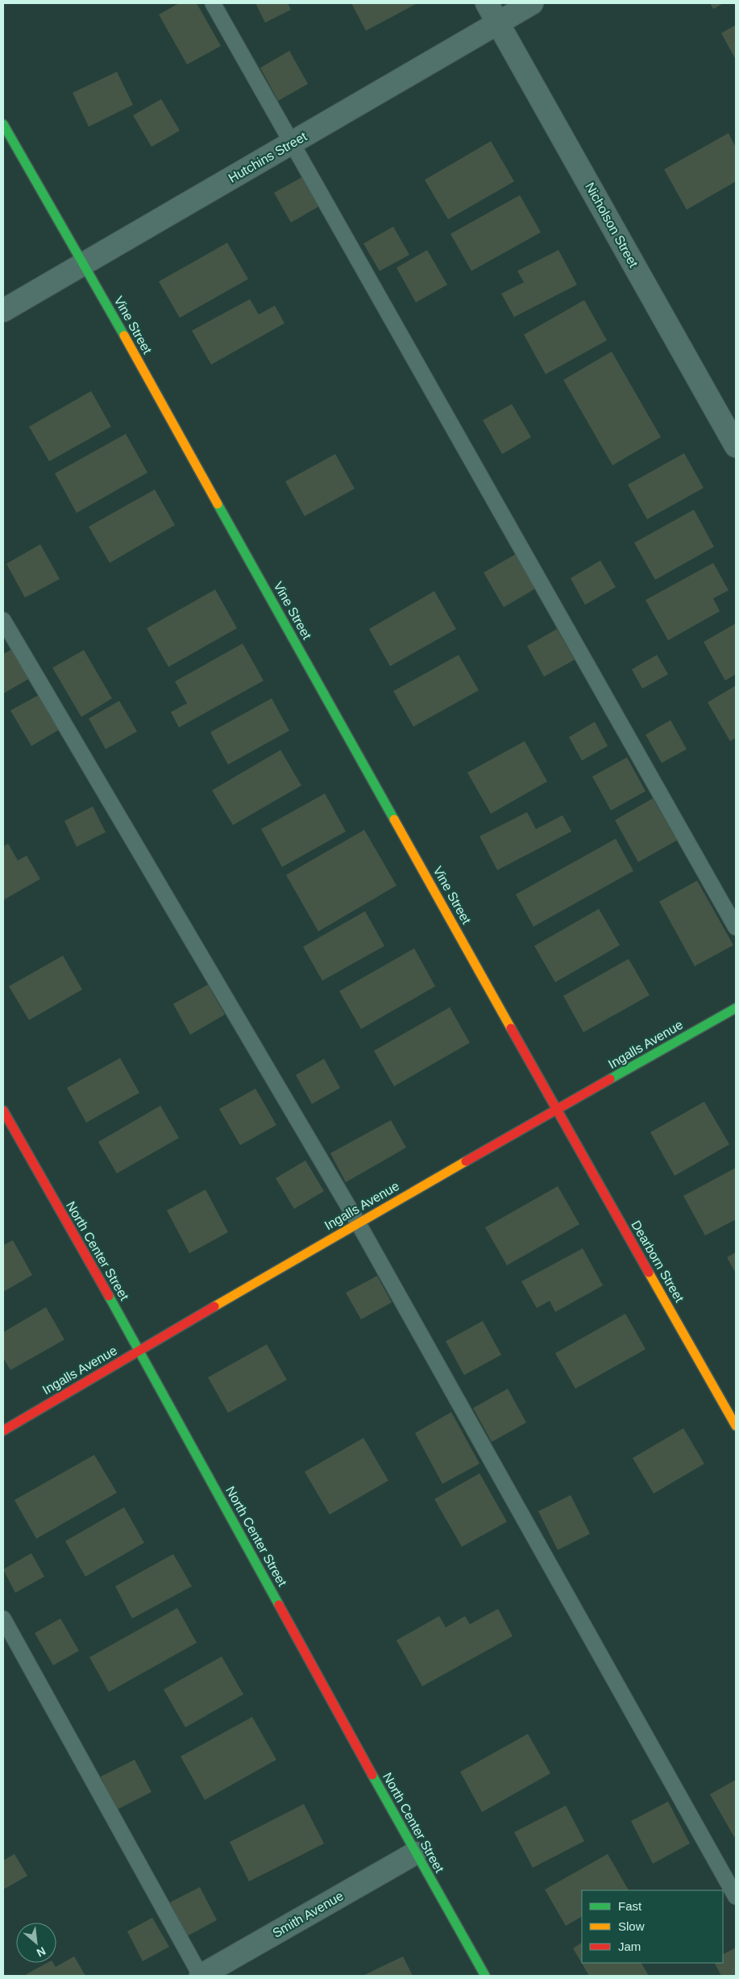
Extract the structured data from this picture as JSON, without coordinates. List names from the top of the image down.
{
  "streets": {
    "street": [
      "Hutchins Street",
      "Nicholson Street",
      "Vine Street",
      "Ingalls Avenue",
      "North Center Street",
      "Dearborn Street",
      "Smith Avenue"
    ]
  },
  "crossings": [
    ["Hutchins Street", "Nicholson Street"],
    ["Hutchins Street", "Vine Street"],
    ["Vine Street", "Ingalls Avenue"],
    ["Vine Street", "Dearborn Street"],
    ["Ingalls Avenue", "North Center Street"],
    ["Ingalls Avenue", "Dearborn Street"],
    ["North Center Street", "Smith Avenue"]
  ],
  "legend": ["Fast", "Slow", "Jam"],
  "north": "bottom right"
}
